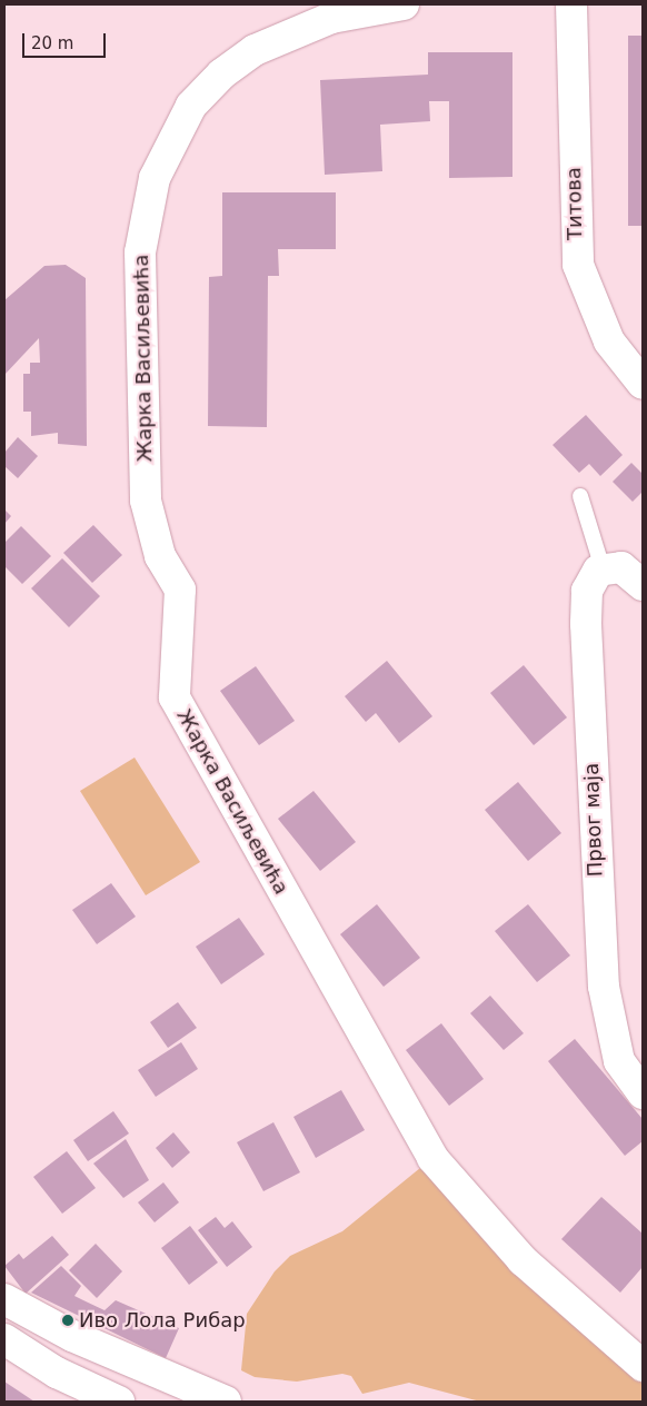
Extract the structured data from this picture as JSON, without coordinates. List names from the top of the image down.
{
  "streets": {
    "street": ["Титова", "Жарка Васиљевића", "Првог маја"]
  },
  "places": ["Иво Лола Рибар"],
  "scale_bar": "20 m"
}
